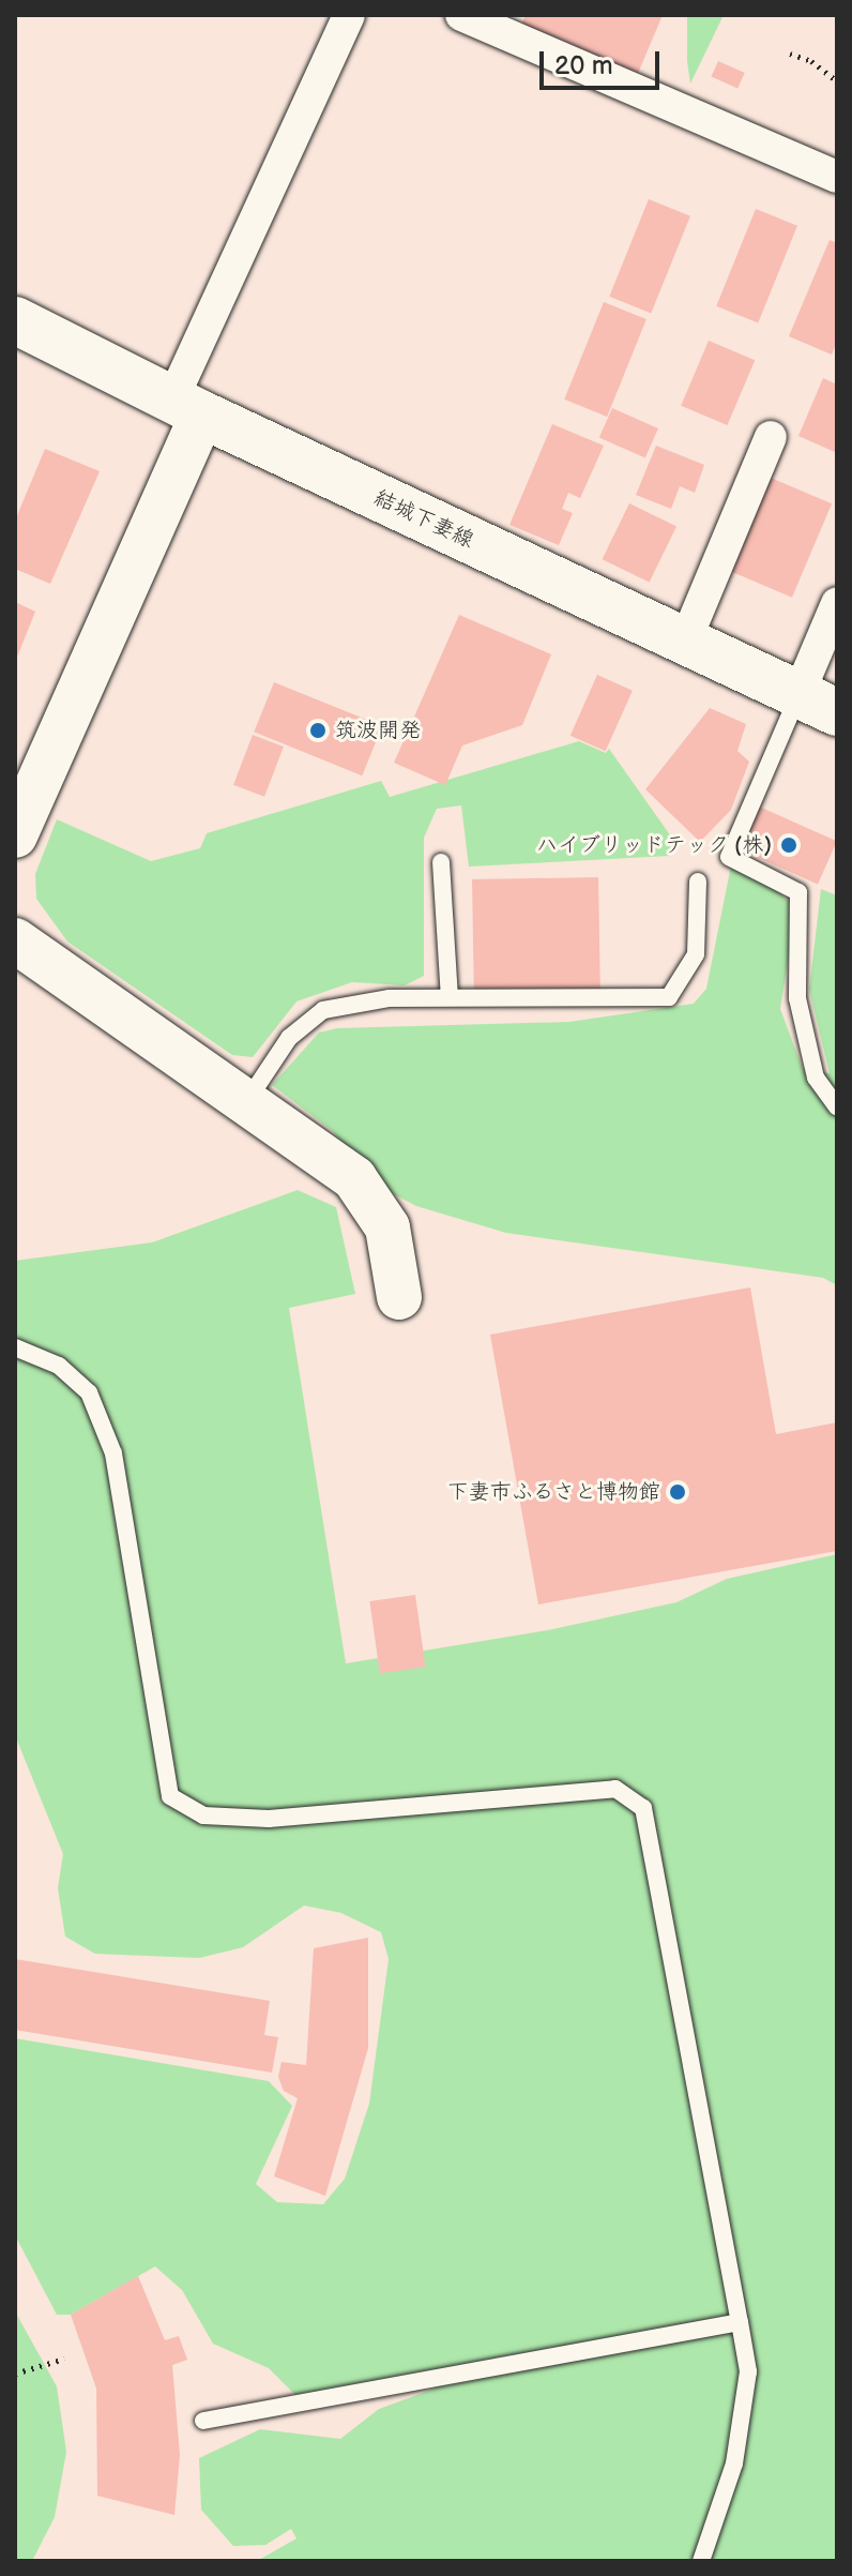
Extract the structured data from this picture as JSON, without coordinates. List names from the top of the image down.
{
  "streets": {
    "main road": ["結城下妻線"]
  },
  "places": ["筑波開発", "ハイブリッドテック (株)", "下妻市ふるさと博物館"],
  "scale_bar": "20 m"
}
